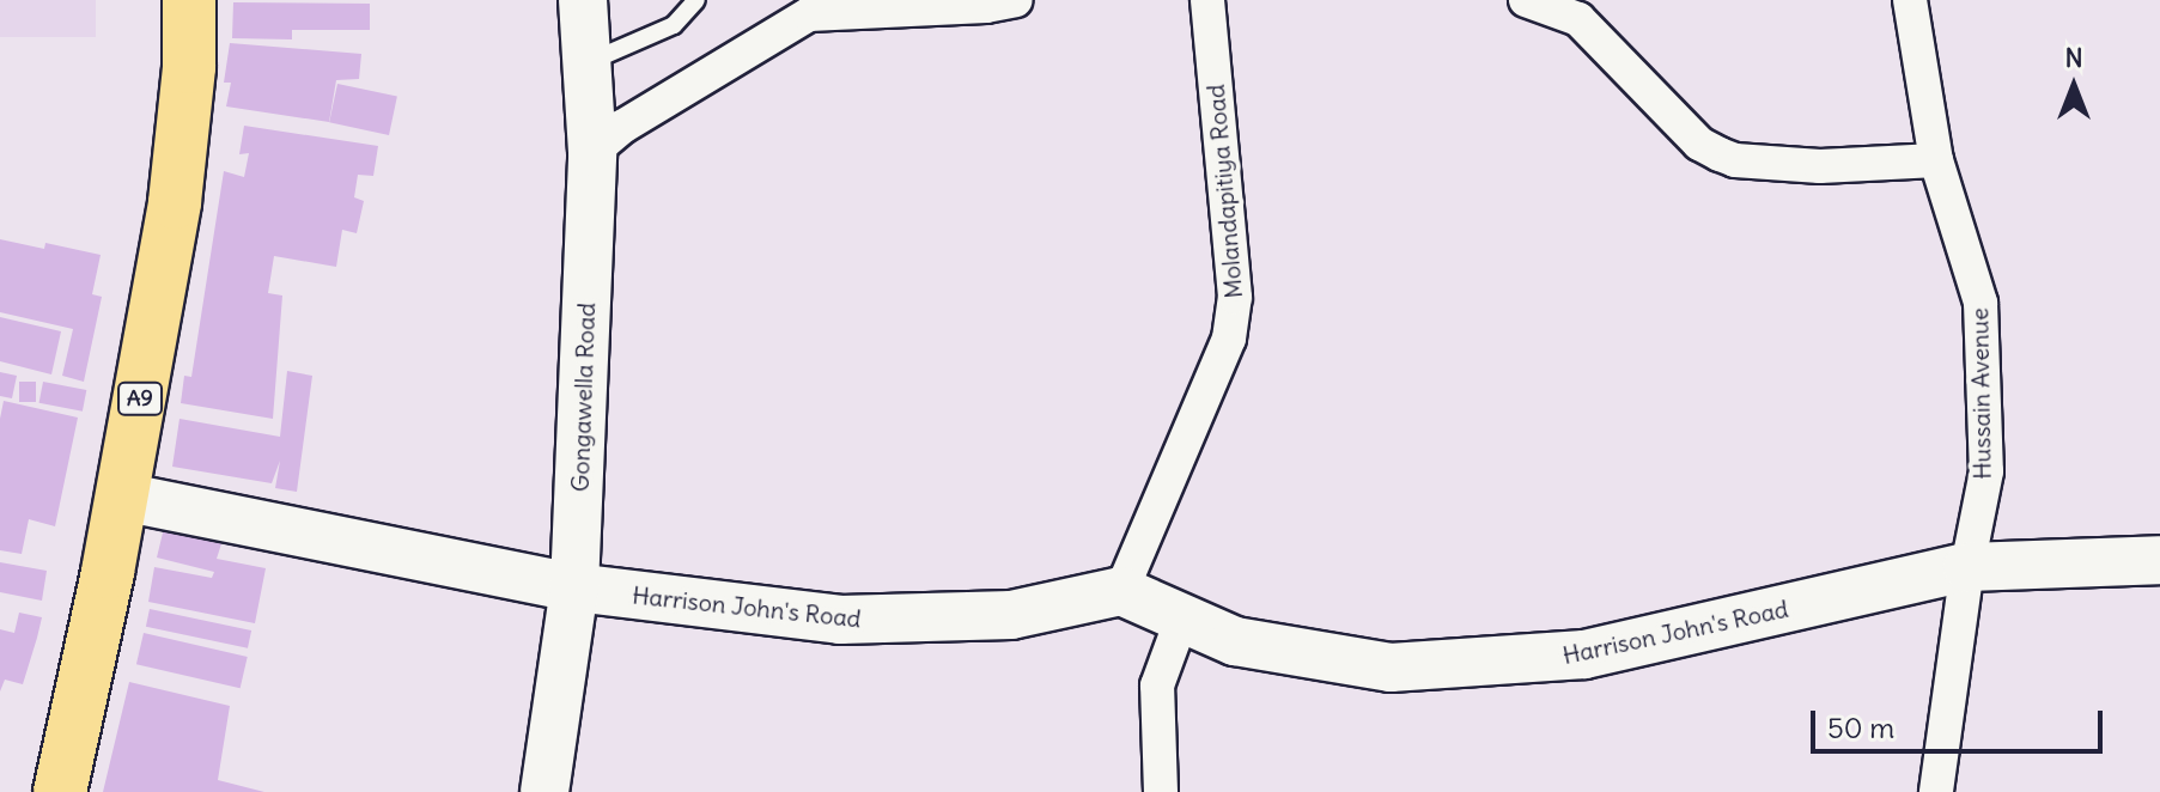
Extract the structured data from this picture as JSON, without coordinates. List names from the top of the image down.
{
  "streets": {
    "highway": ["A9"],
    "street": [
      "Molandapitiya Road",
      "Hussain Avenue",
      "Gongawella Road",
      "Harrison John's Road"
    ]
  },
  "crossings": [
    ["Molandapitiya Road", "Harrison John's Road"],
    ["Hussain Avenue", "Harrison John's Road"],
    ["Gongawella Road", "Harrison John's Road"],
    ["A9", "Harrison John's Road"]
  ],
  "scale_bar": "50 m",
  "north": "top"
}
